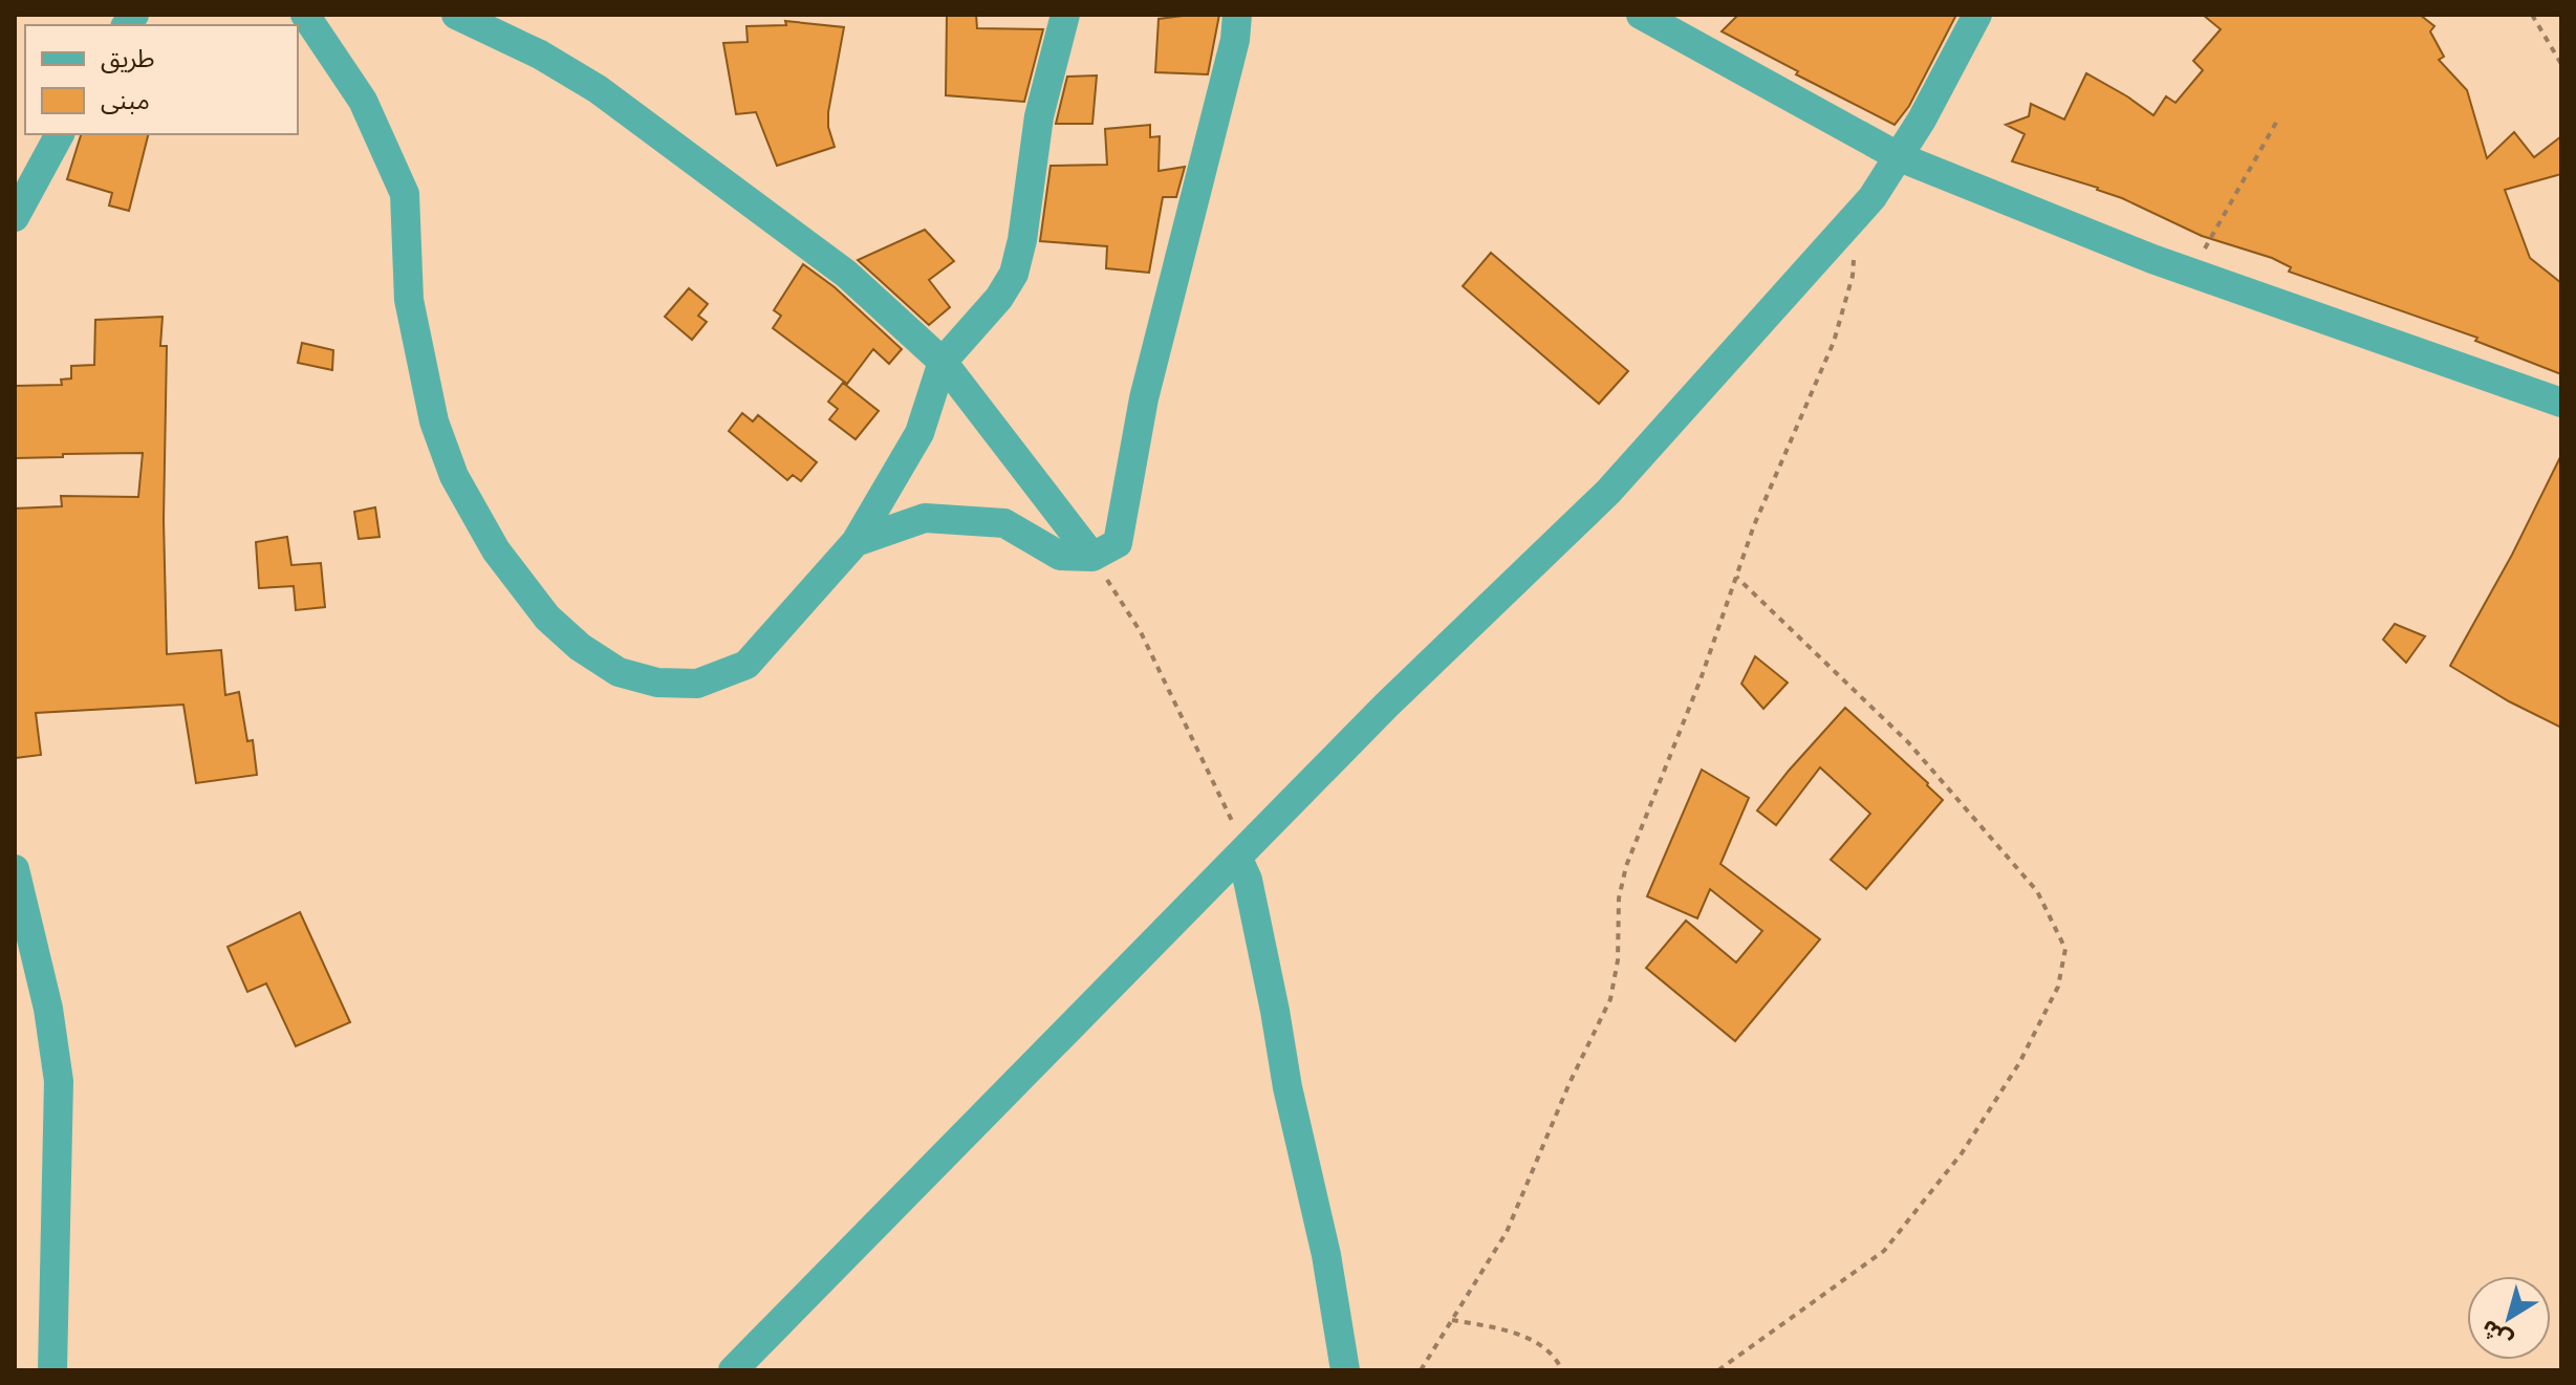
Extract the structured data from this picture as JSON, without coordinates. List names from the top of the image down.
{
  "legend": ["طريق", "مبنى"],
  "north": "bottom left"
}
